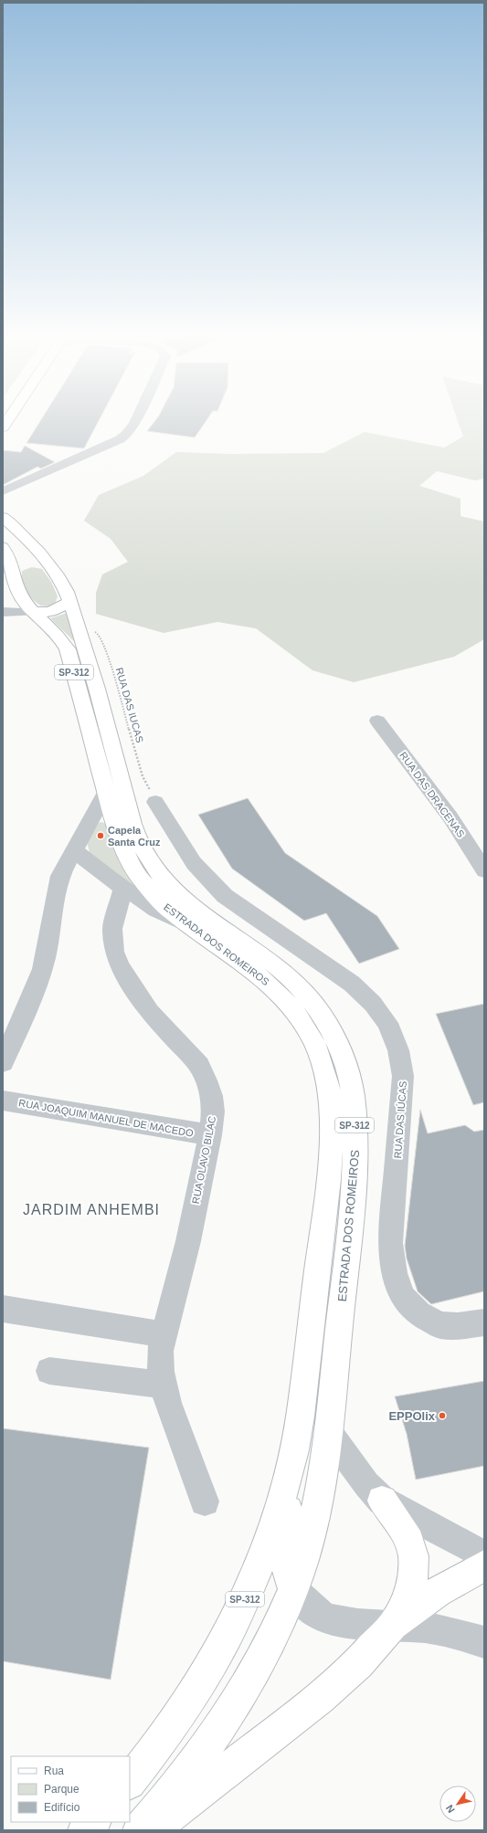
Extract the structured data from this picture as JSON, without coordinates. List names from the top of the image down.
{
  "streets": {
    "main road": ["SP-312", "ESTRADA DOS ROMEIROS"],
    "street": [
      "RUA DAS DRACENAS",
      "RUA JOAQUIM MANUEL DE MACEDO",
      "RUA DAS IÚCAS",
      "RUA OLAVO BILAC"
    ],
    "path": ["RUA DAS IUCAS"]
  },
  "crossings": [
    ["RUA DAS IUCAS", "ESTRADA DOS ROMEIROS"],
    ["RUA DAS IUCAS", "RUA DAS IÚCAS"],
    ["RUA JOAQUIM MANUEL DE MACEDO", "RUA OLAVO BILAC"]
  ],
  "districts": ["JARDIM ANHEMBI"],
  "places": ["Capela Santa Cruz", "EPPOlix"],
  "legend": ["Rua", "Parque", "Edifício"],
  "north": "bottom left"
}
